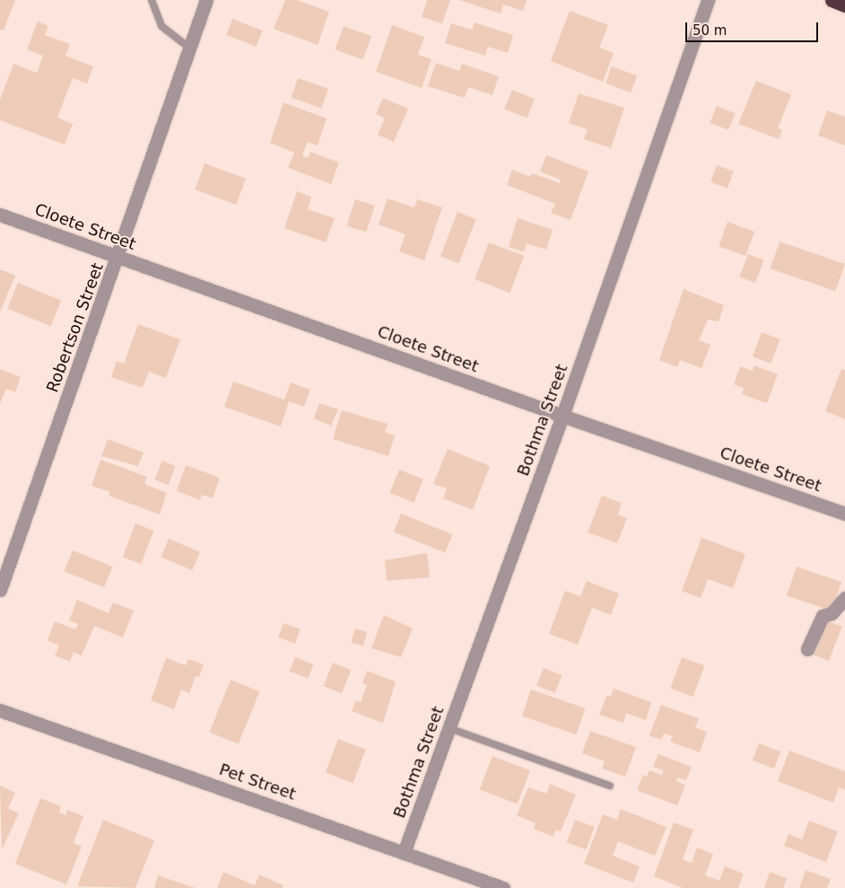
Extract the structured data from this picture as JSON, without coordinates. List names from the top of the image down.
{
  "streets": {
    "street": [
      "Cloete Street",
      "Robertson Street",
      "Bothma Street",
      "Pet Street"
    ]
  },
  "crossings": [
    ["Cloete Street", "Robertson Street"],
    ["Cloete Street", "Bothma Street"],
    ["Bothma Street", "Pet Street"]
  ],
  "scale_bar": "50 m"
}
